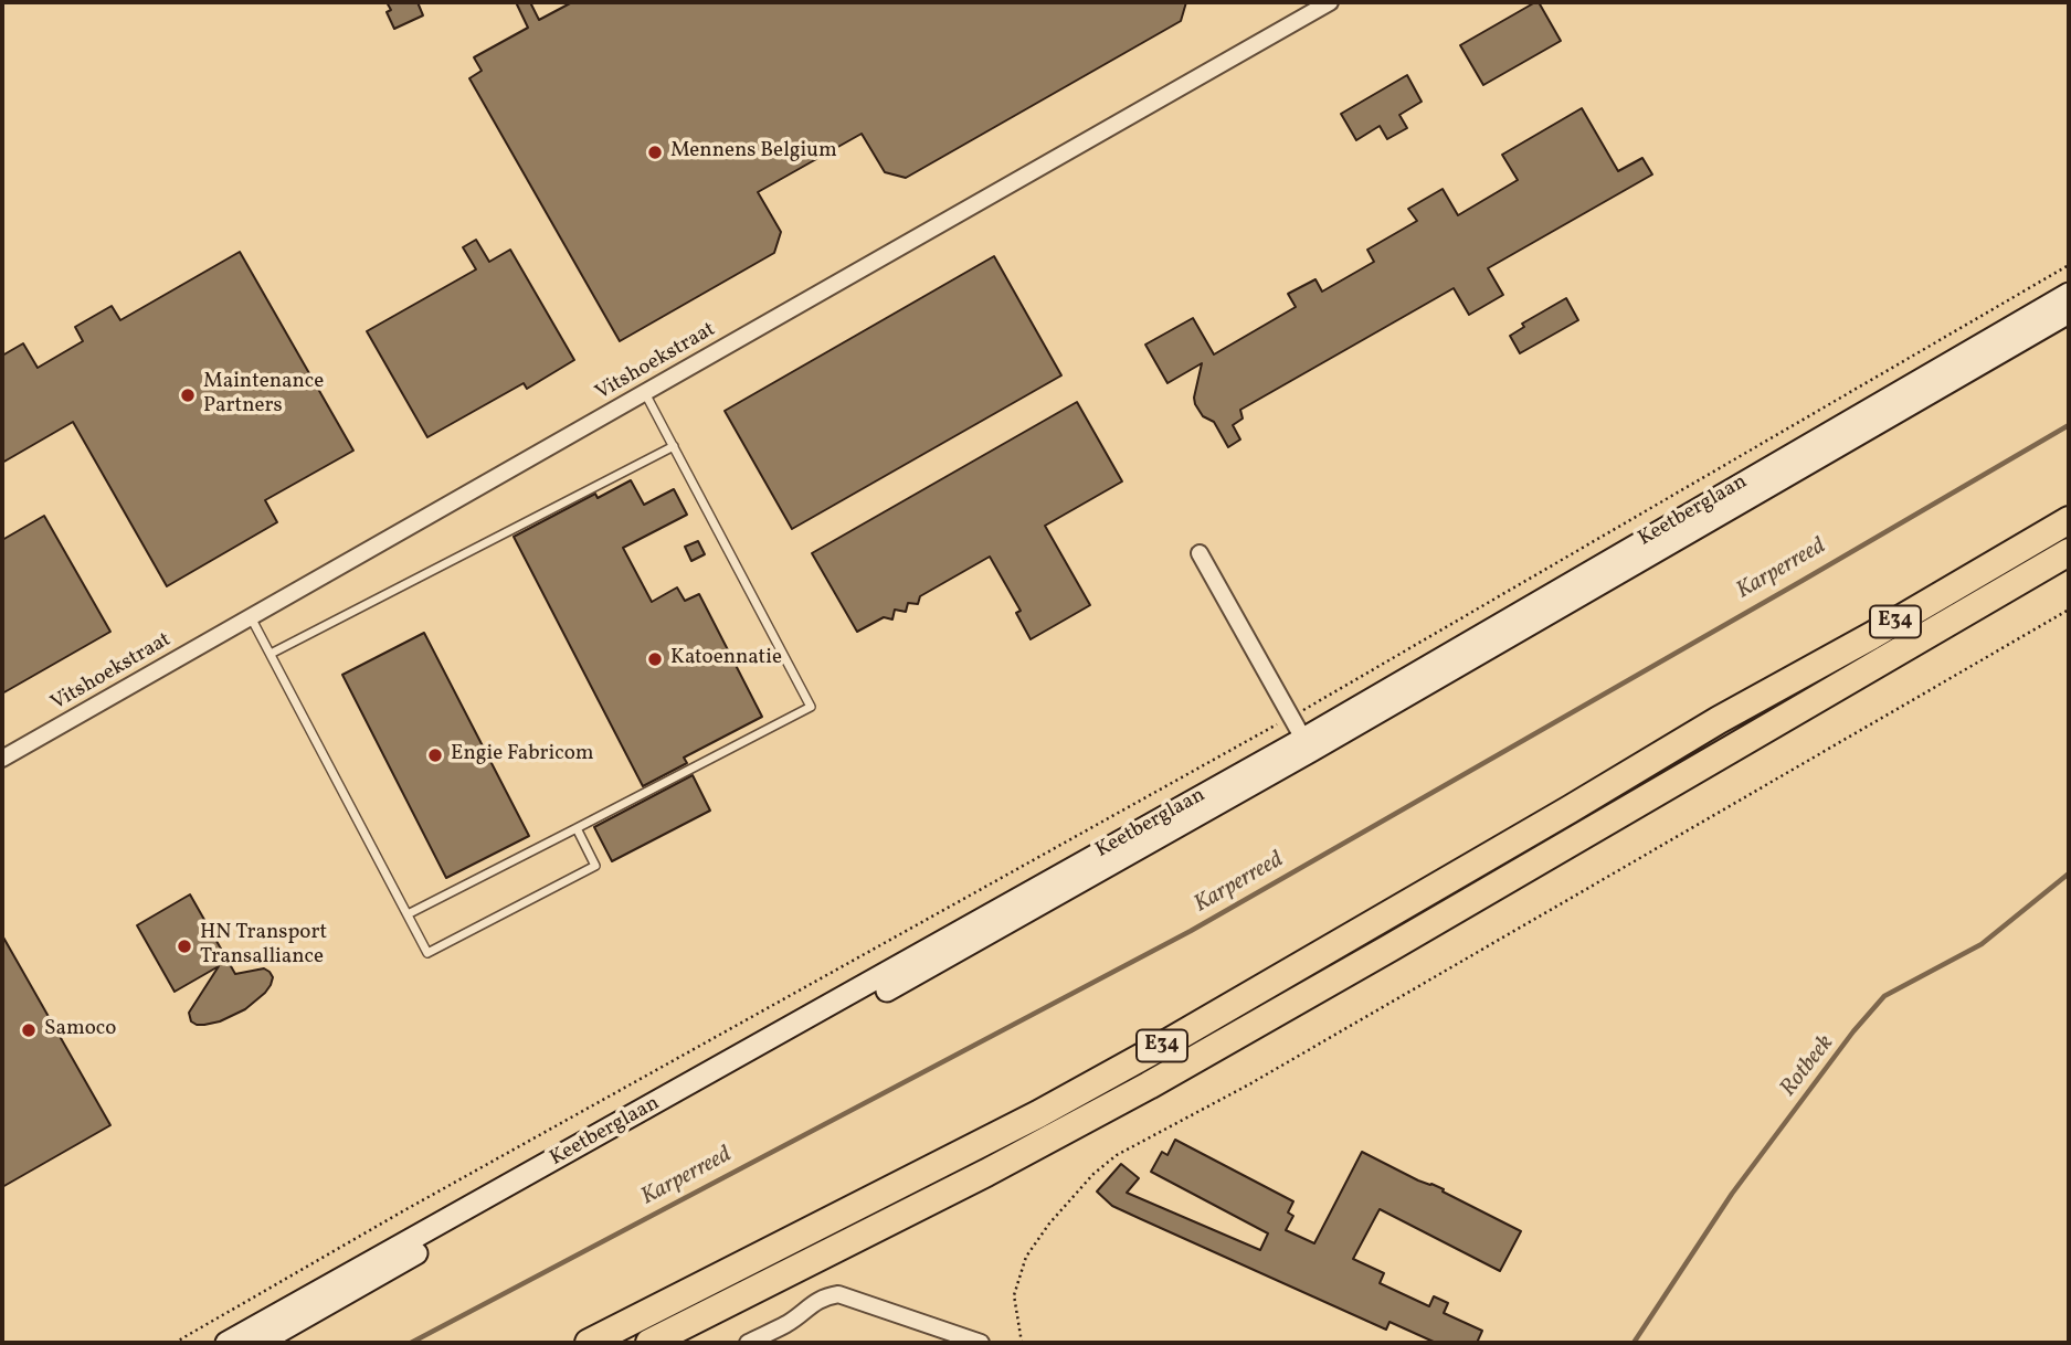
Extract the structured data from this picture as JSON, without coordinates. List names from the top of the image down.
{
  "streets": {
    "highway": ["E34"],
    "main road": ["Keetberglaan"],
    "street": ["Vitshoekstraat"]
  },
  "water": ["Karperreed", "Rotbeek"],
  "places": [
    "Mennens Belgium",
    "Maintenance Partners",
    "Katoennatie",
    "Engie Fabricom",
    "HN Transport Transalliance",
    "Samoco"
  ]
}
